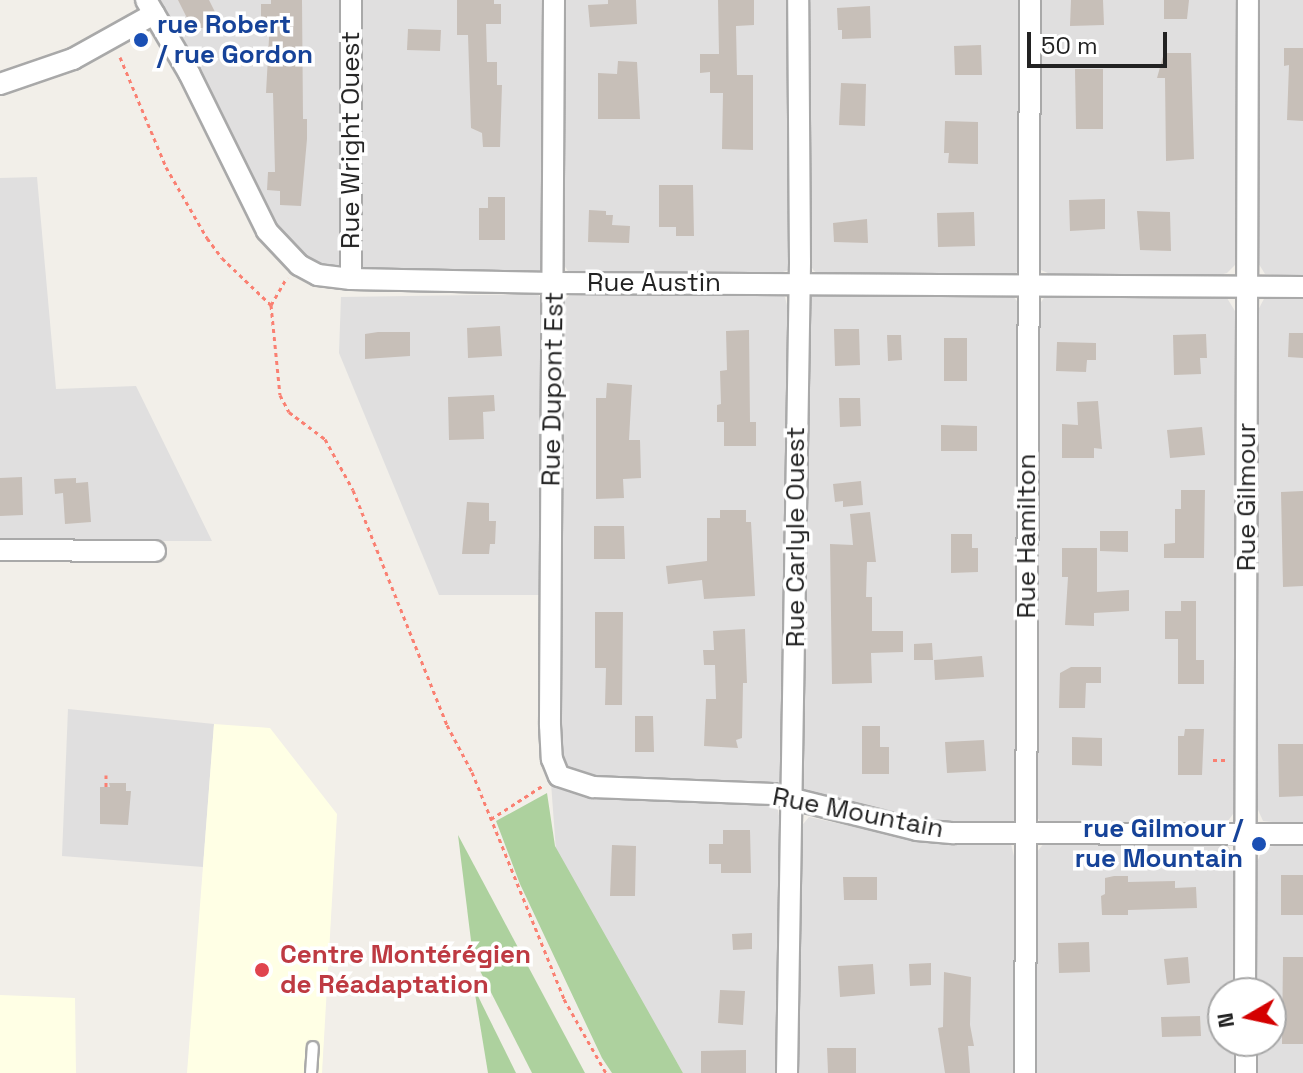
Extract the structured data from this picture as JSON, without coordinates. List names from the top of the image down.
{
  "streets": {
    "street": [
      "Rue Wright Ouest",
      "Rue Austin",
      "Rue Dupont Est",
      "Rue Gilmour",
      "Rue Hamilton",
      "Rue Carlyle Ouest",
      "Rue Mountain"
    ]
  },
  "crossings": [
    ["Rue Wright Ouest", "Rue Austin"],
    ["Rue Austin", "Rue Dupont Est"],
    ["Rue Austin", "Rue Gilmour"],
    ["Rue Austin", "Rue Hamilton"],
    ["Rue Austin", "Rue Carlyle Ouest"],
    ["Rue Dupont Est", "Rue Mountain"],
    ["Rue Gilmour", "Rue Mountain"],
    ["Rue Hamilton", "Rue Mountain"],
    ["Rue Carlyle Ouest", "Rue Mountain"]
  ],
  "places": ["rue Robert / rue Gordon", "rue Gilmour / rue Mountain", "Centre Montérégien de Réadaptation"],
  "scale_bar": "50 m",
  "north": "left"
}
